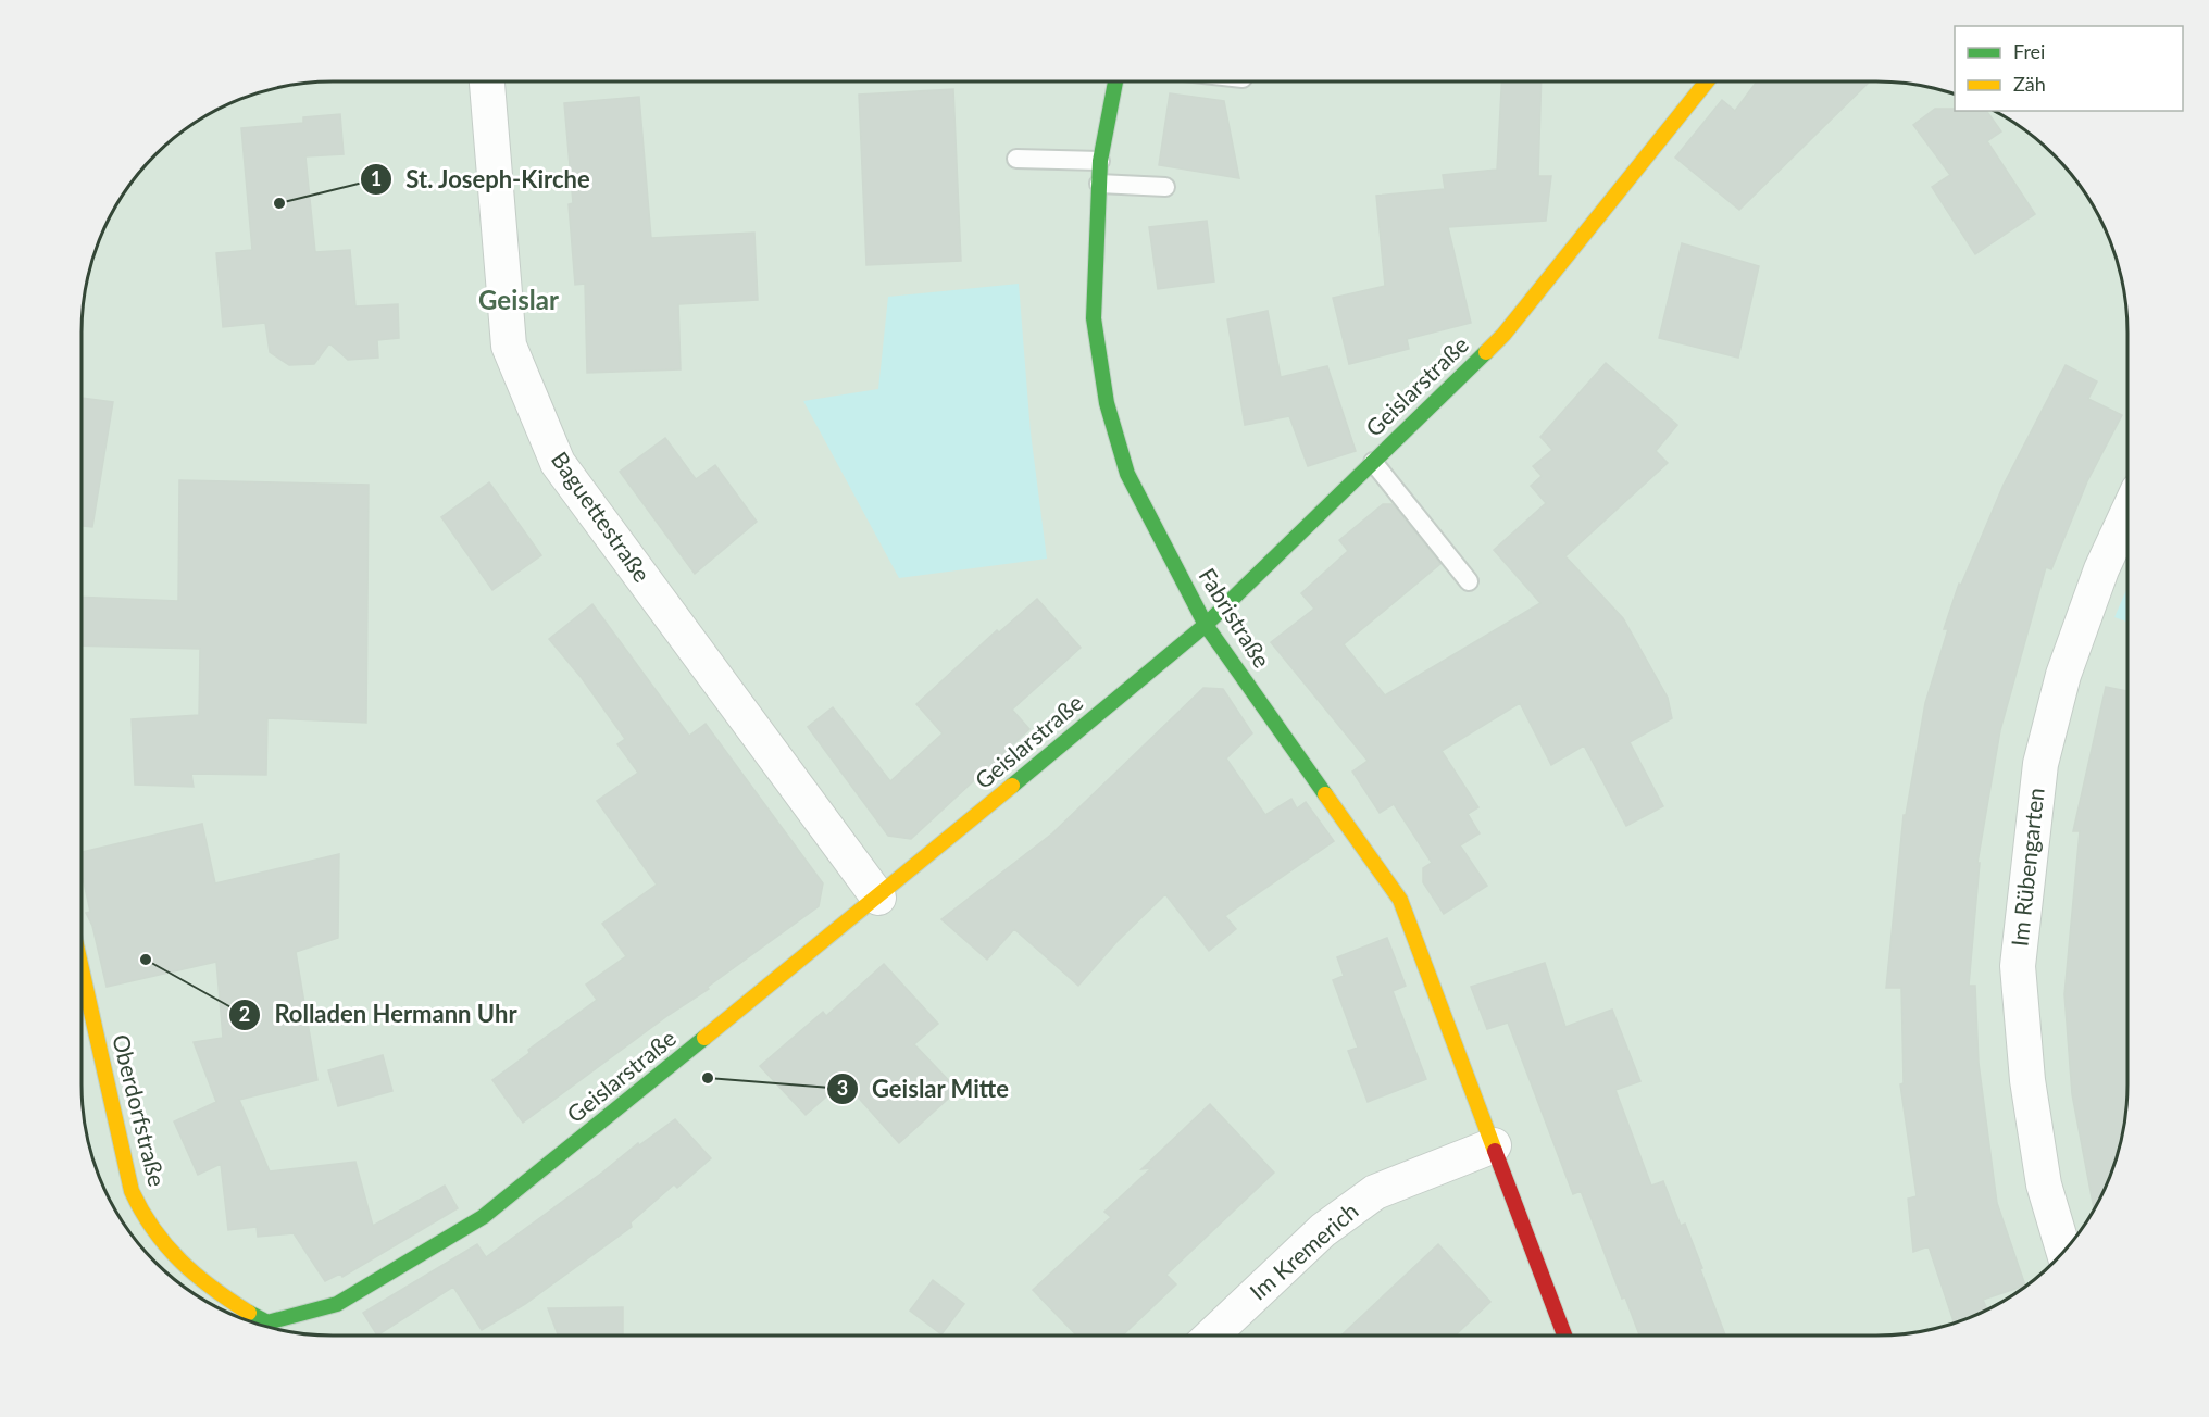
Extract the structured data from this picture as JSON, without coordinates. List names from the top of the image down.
{
  "streets": {
    "street": [
      "Geislarstraße",
      "Baguettestraße",
      "Fabristraße",
      "Im Rübengarten",
      "Oberdorfstraße",
      "Im Kremerich"
    ]
  },
  "crossings": [
    ["Geislarstraße", "Baguettestraße"],
    ["Geislarstraße", "Fabristraße"],
    ["Fabristraße", "Im Kremerich"]
  ],
  "districts": ["Geislar"],
  "places": ["St. Joseph-Kirche", "Rolladen Hermann Uhr", "Geislar Mitte"],
  "legend": ["Frei", "Zäh"]
}
